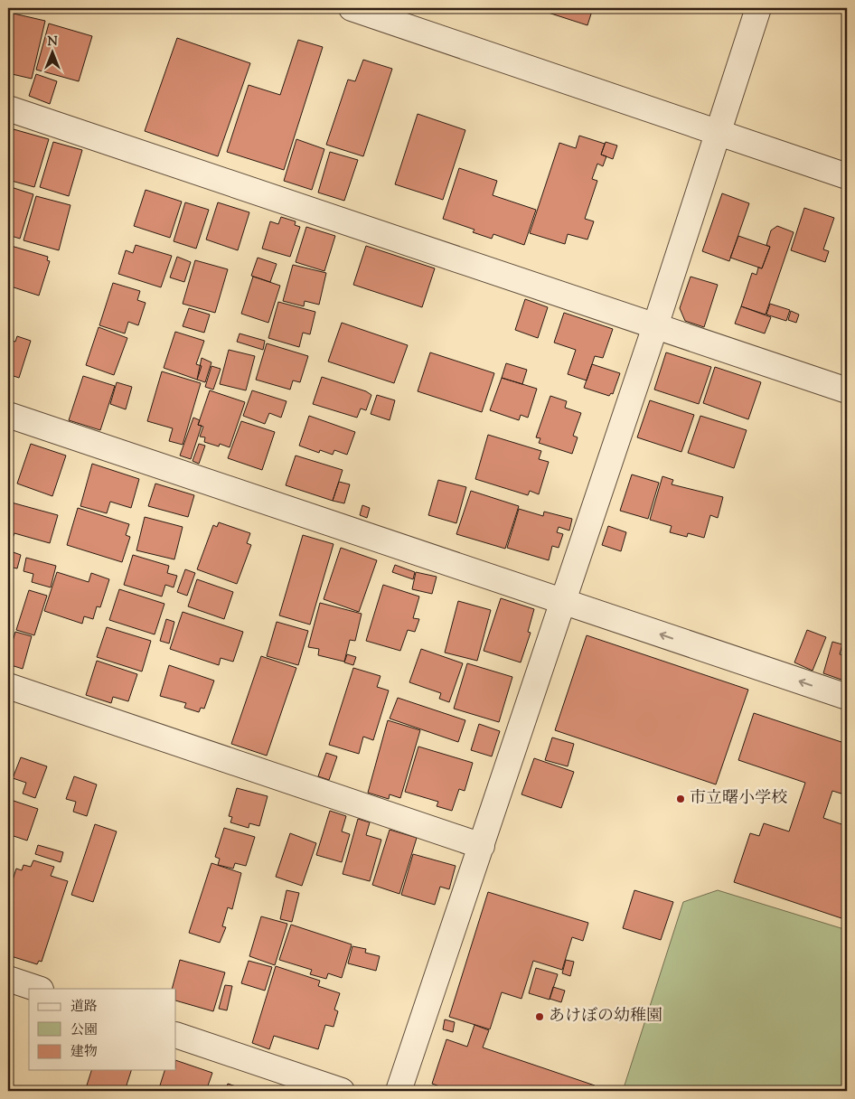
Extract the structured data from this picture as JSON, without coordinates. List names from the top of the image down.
{
  "places": ["市立曙小学校", "あけぼの幼稚園"],
  "legend": ["道路", "公園", "建物"],
  "north": "top"
}
